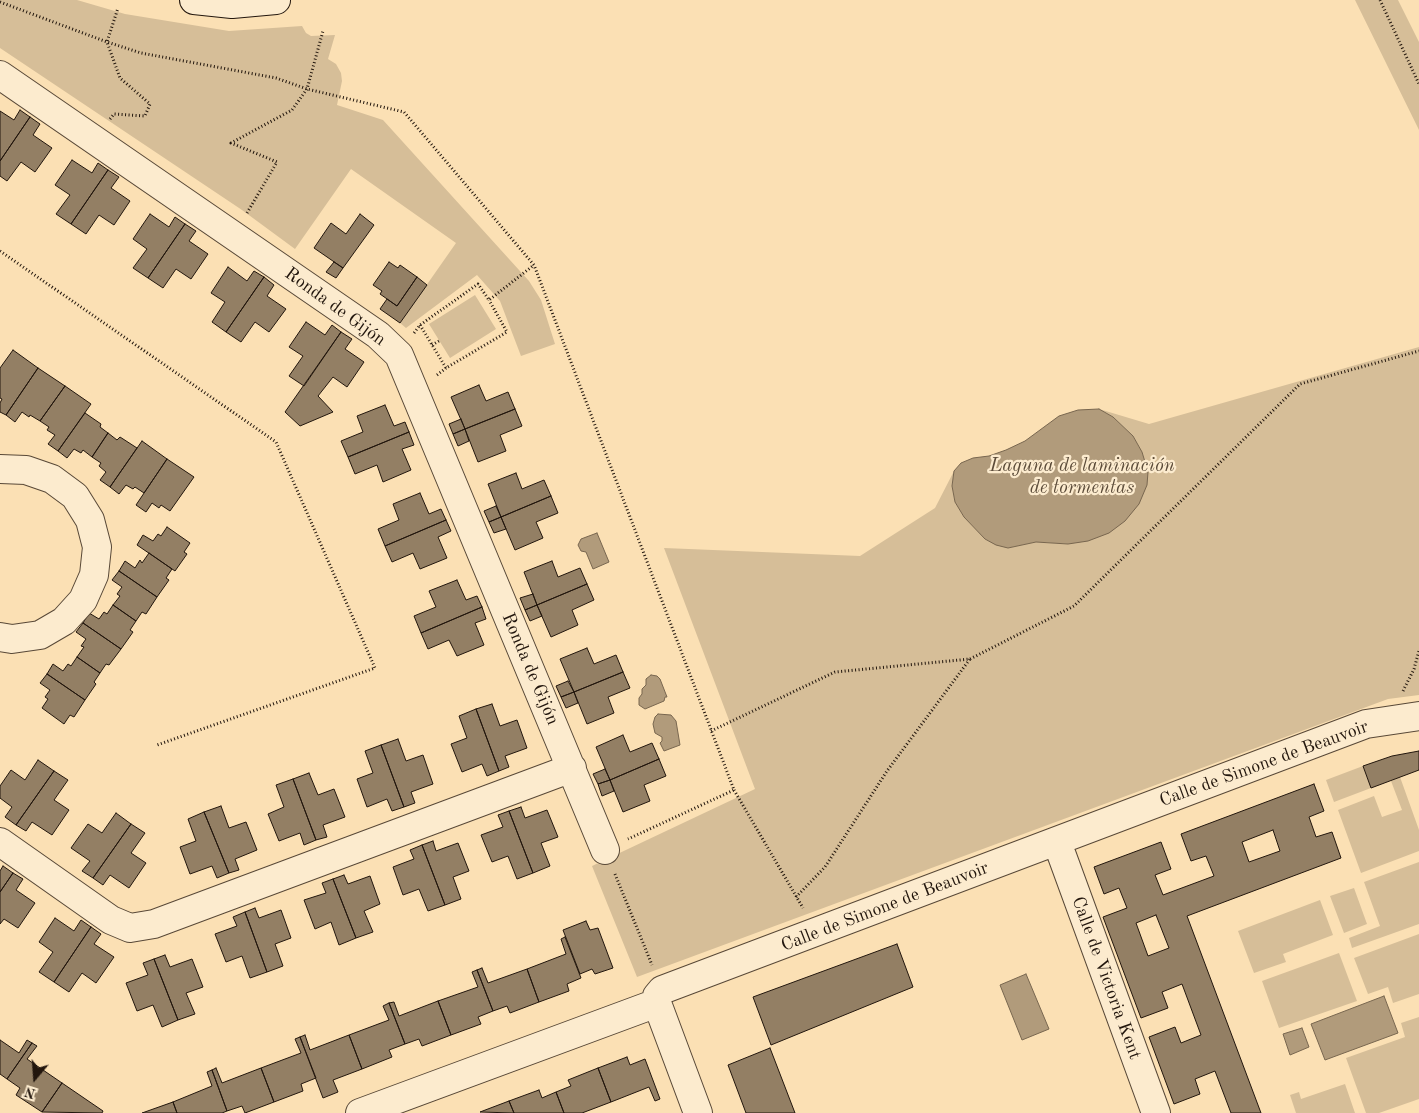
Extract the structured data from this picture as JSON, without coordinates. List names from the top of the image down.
{
  "streets": {
    "street": ["Ronda de Gijón", "Calle de Simone de Beauvoir", "Calle de Victoria Kent"]
  },
  "crossings": [
    ["Calle de Simone de Beauvoir", "Calle de Victoria Kent"]
  ],
  "water": ["Laguna de laminación de tormentas"],
  "north": "bottom"
}
